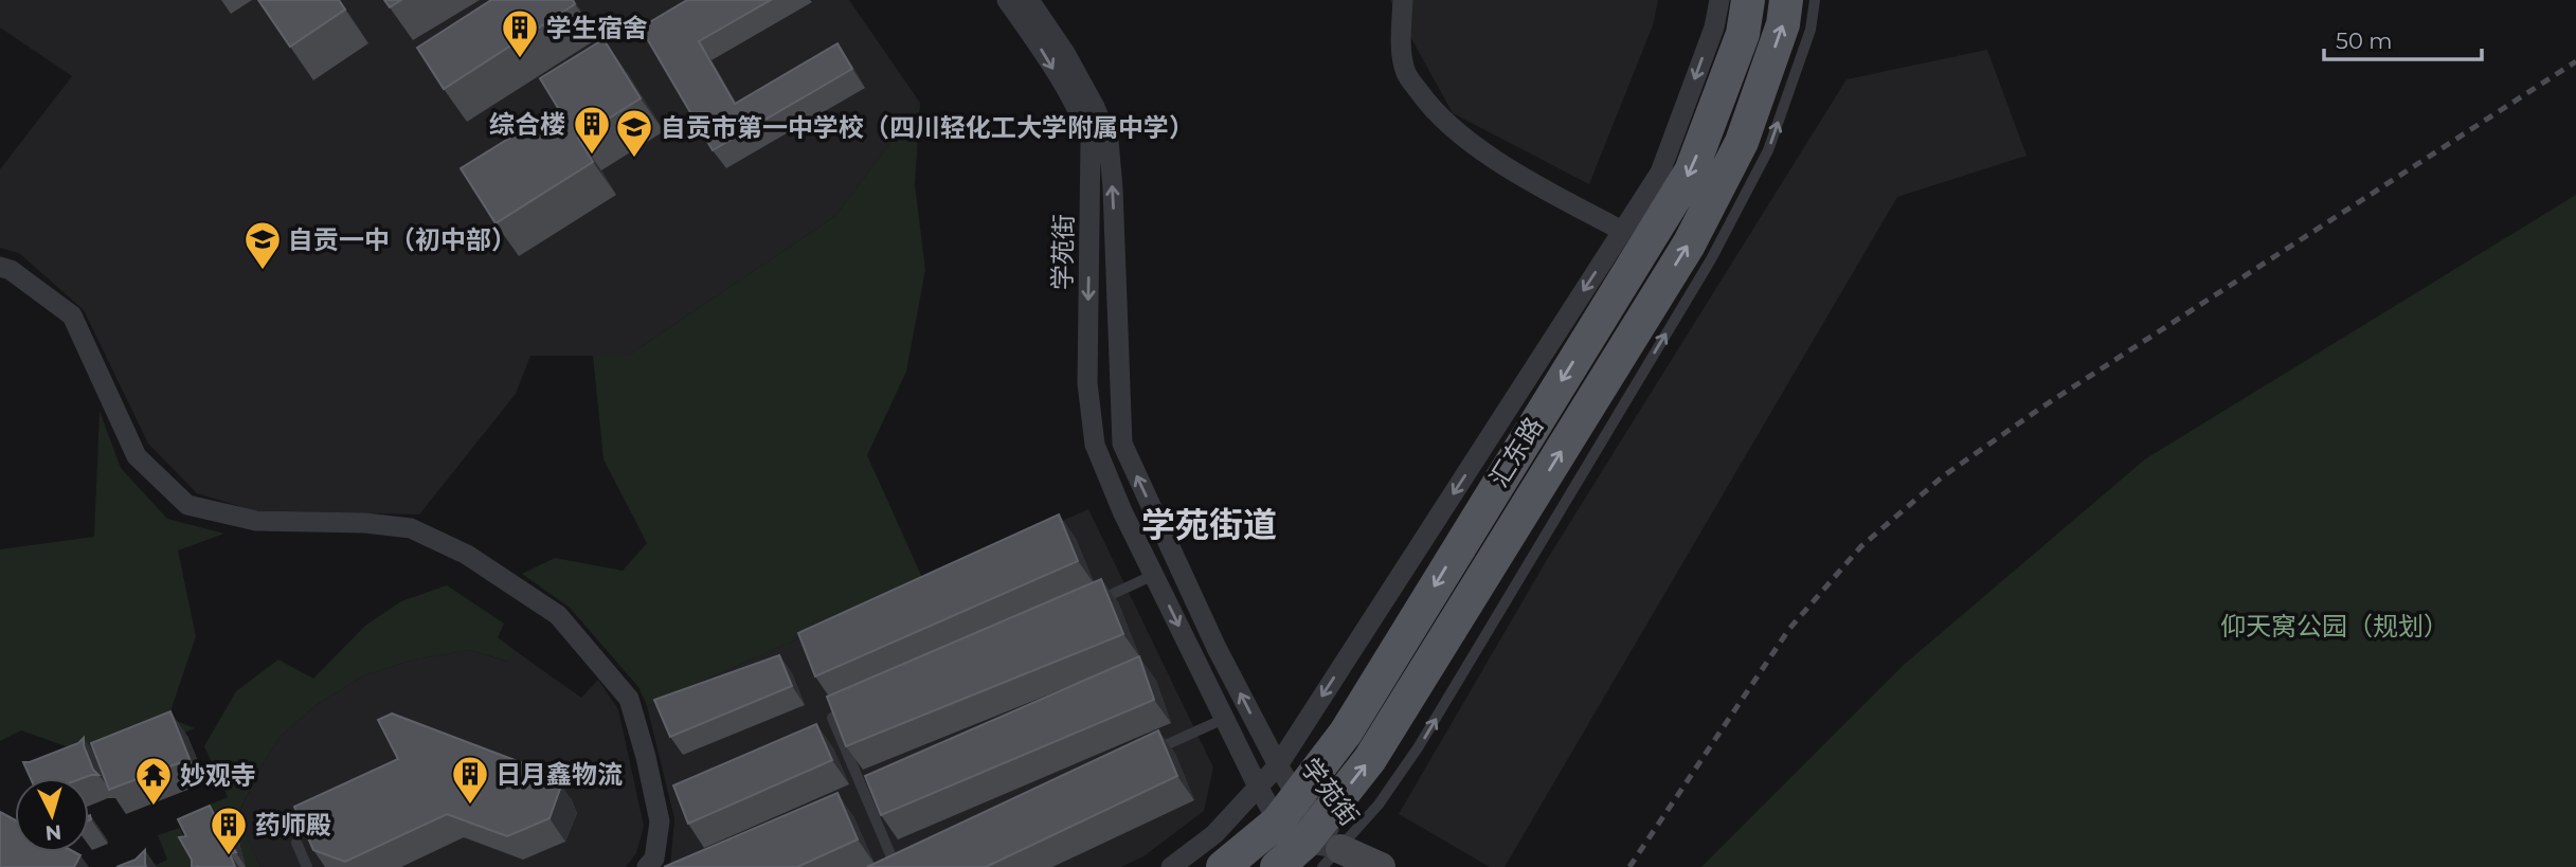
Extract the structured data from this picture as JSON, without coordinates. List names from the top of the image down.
{
  "streets": {
    "main road": ["汇东路"],
    "street": ["学苑街"]
  },
  "crossings": [
    ["学苑街", "汇东路"]
  ],
  "districts": ["学苑街道"],
  "parks": ["仰天窝公园（规划）"],
  "places": {
    "building": [
      "学生宿舍",
      "综合楼",
      "日月鑫物流",
      "药师殿"
    ],
    "school or university": ["自贡市第一中学校（四川轻化工大学附属中学）", "自贡一中（初中部）"],
    "temple": ["妙观寺"]
  },
  "scale_bar": "50 m",
  "north": "bottom"
}
